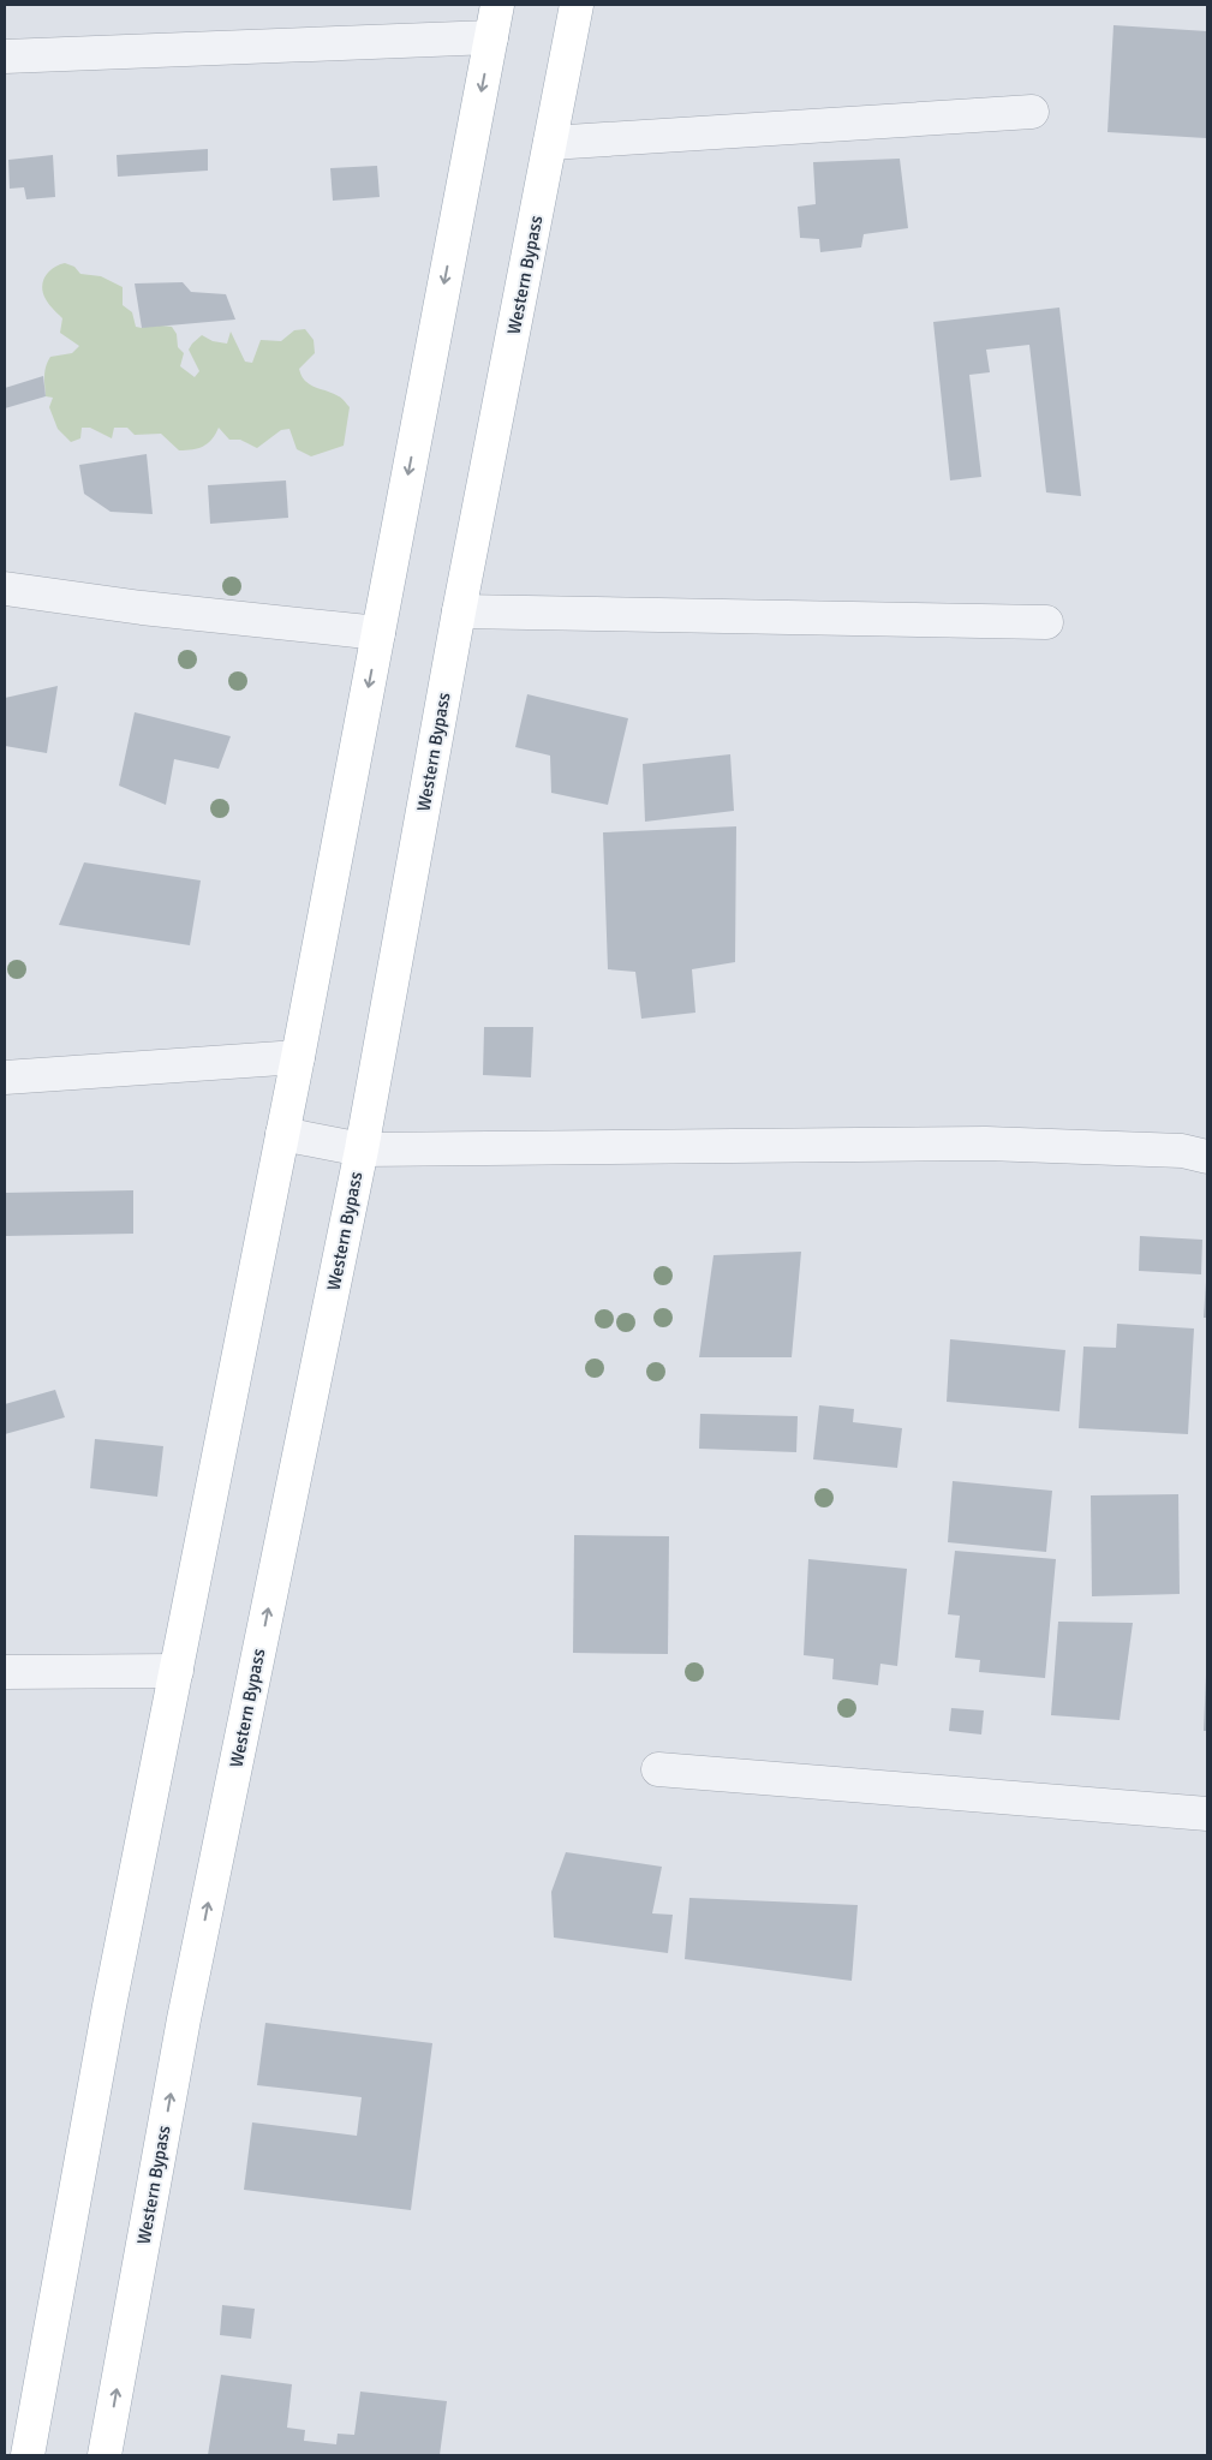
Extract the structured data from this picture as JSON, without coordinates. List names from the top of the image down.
{
  "streets": {
    "main road": ["Western Bypass"]
  }
}
